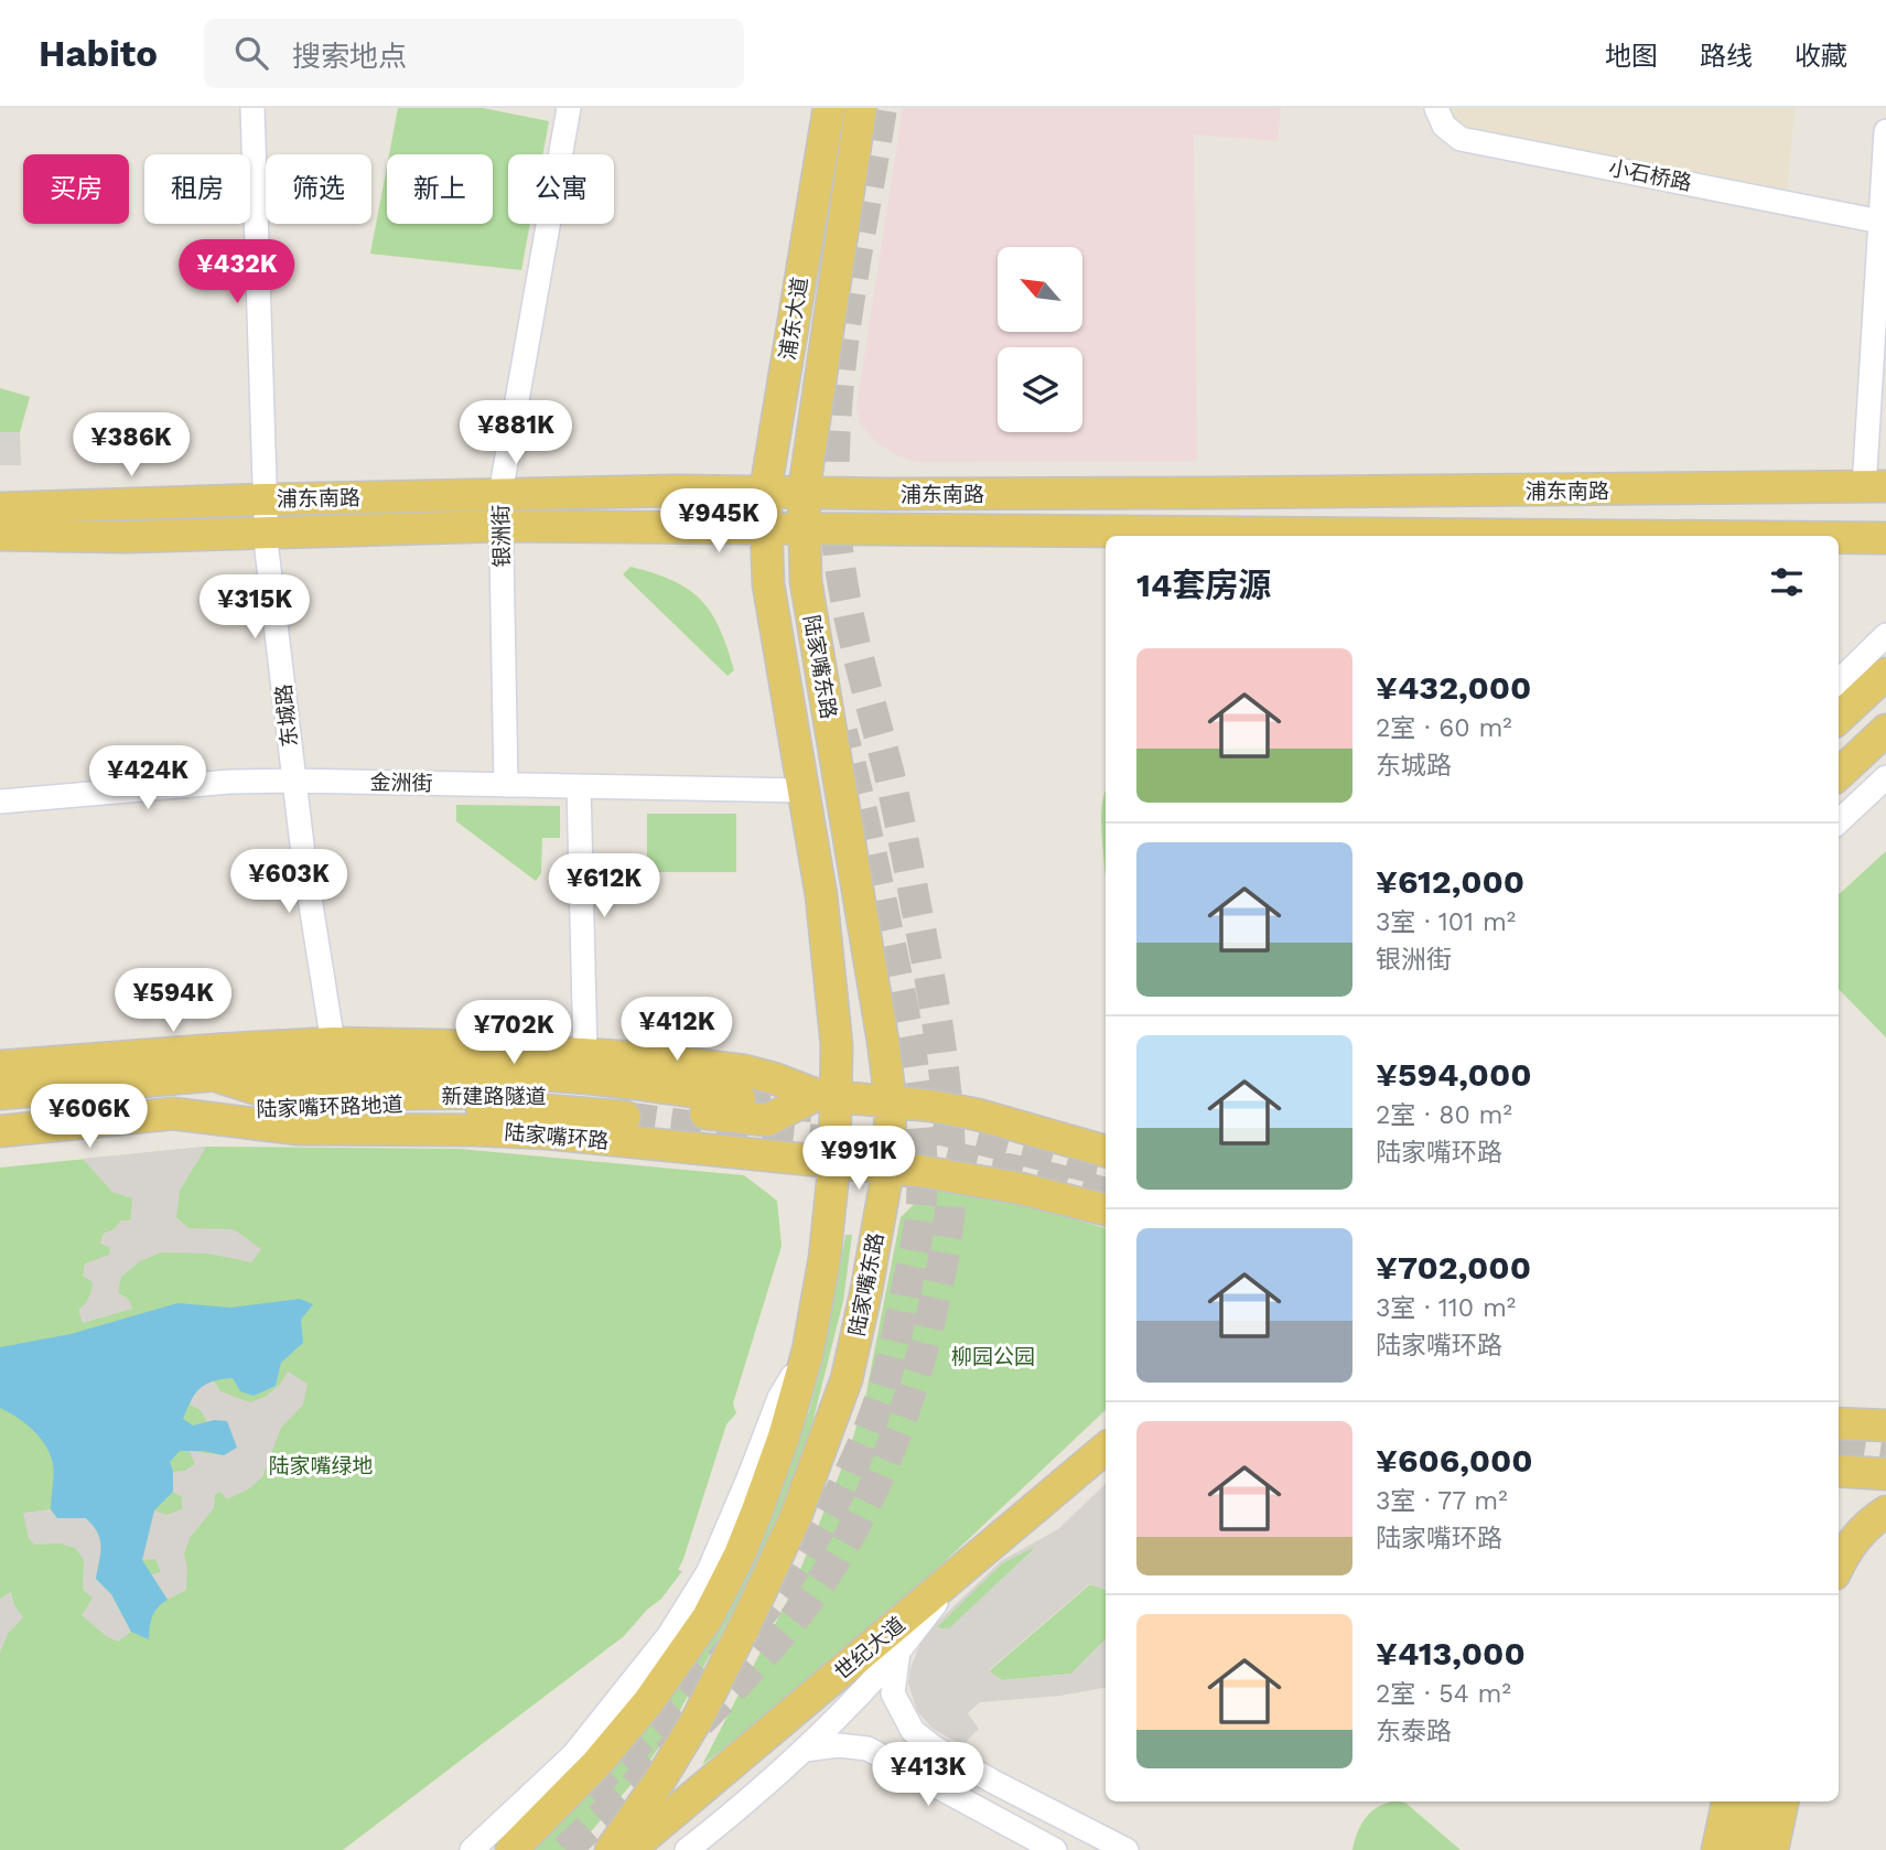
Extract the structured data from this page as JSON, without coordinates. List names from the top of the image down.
{
  "streets": {
    "main road": [
      "浦东大道",
      "浦东南路",
      "陆家嘴东路",
      "新建路隧道",
      "陆家嘴环路地道",
      "陆家嘴环路",
      "世纪大道"
    ],
    "street": [
      "小石桥路",
      "银洲街",
      "东城路",
      "金洲街"
    ]
  },
  "crossings": [
    ["浦东大道", "浦东南路"],
    ["浦东大道", "陆家嘴东路"],
    ["浦东南路", "银洲街"],
    ["浦东南路", "陆家嘴东路"],
    ["浦东南路", "东城路"],
    ["银洲街", "金洲街"],
    ["陆家嘴东路", "金洲街"],
    ["陆家嘴东路", "新建路隧道"],
    ["陆家嘴东路", "陆家嘴环路"],
    ["东城路", "金洲街"],
    ["陆家嘴环路地道", "陆家嘴环路"]
  ],
  "parks": ["柳园公园", "陆家嘴绿地"],
  "north": "top left",
  "page": {
    "header": "Habito",
    "search": "搜索地点",
    "nav": ["地图", "路线", "收藏"],
    "chip": [
      "买房",
      "租房",
      "筛选",
      "新上",
      "公寓"
    ],
    "price": [
      "¥432K",
      "¥881K",
      "¥386K",
      "¥945K",
      "¥315K",
      "¥424K",
      "¥603K",
      "¥612K",
      "¥594K",
      "¥412K",
      "¥702K",
      "¥606K",
      "¥991K",
      "¥413K"
    ],
    "heading": "14套房源",
    "list": [
      {
        "name": "¥432,000",
        "note": "2室 · 60 m² · 东城路"
      },
      {
        "name": "¥612,000",
        "note": "3室 · 101 m² · 银洲街"
      },
      {
        "name": "¥594,000",
        "note": "2室 · 80 m² · 陆家嘴环路"
      },
      {
        "name": "¥702,000",
        "note": "3室 · 110 m² · 陆家嘴环路"
      },
      {
        "name": "¥606,000",
        "note": "3室 · 77 m² · 陆家嘴环路"
      },
      {
        "name": "¥413,000",
        "note": "2室 · 54 m² · 东泰路"
      }
    ]
  }
}
